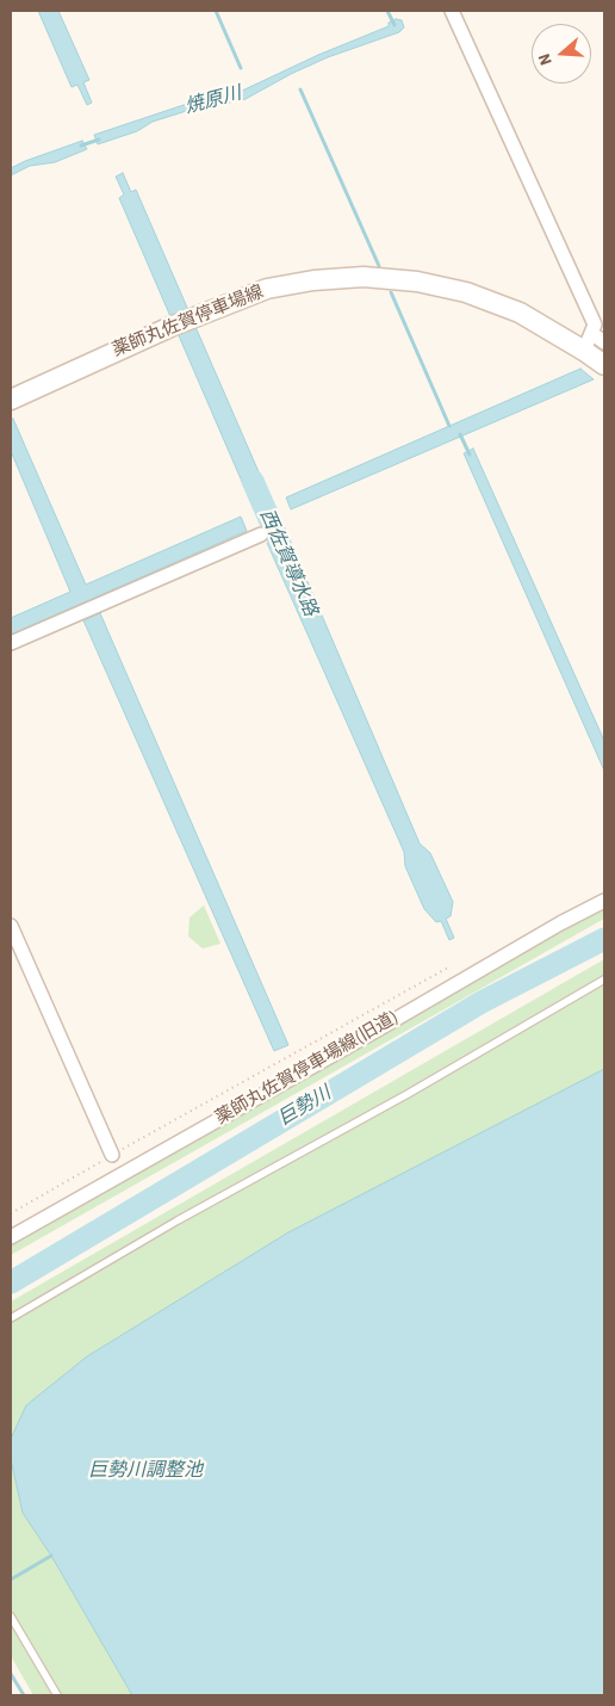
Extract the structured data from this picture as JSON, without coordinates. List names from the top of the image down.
{
  "streets": {
    "main road": ["薬師丸佐賀停車場線"],
    "street": ["薬師丸佐賀停車場線(旧道)"]
  },
  "water": [
    "焼原川",
    "西佐賀導水路",
    "巨勢川",
    "巨勢川調整池"
  ],
  "north": "left"
}
